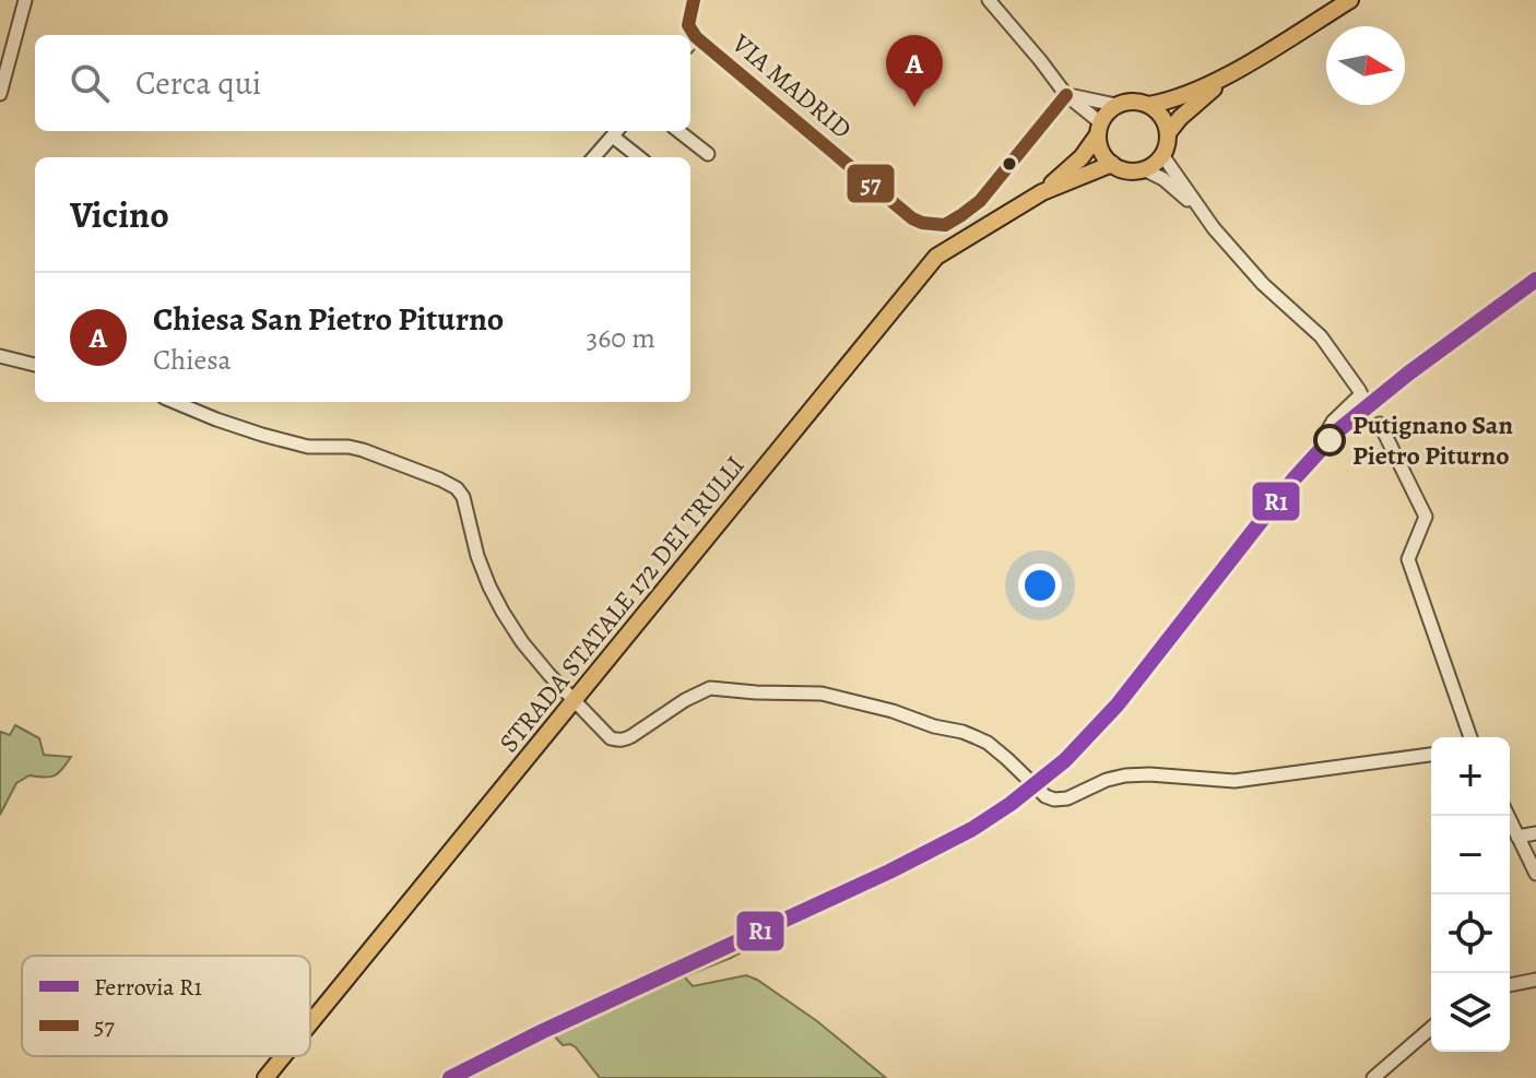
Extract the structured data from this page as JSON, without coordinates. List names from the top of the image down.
{
  "streets": {
    "main road": ["STRADA STATALE 172 DEI TRULLI"],
    "street": ["VIA MADRID"]
  },
  "places": ["Putignano San Pietro Piturno"],
  "lines": ["transit line 57", "rail line R1"],
  "legend": ["Ferrovia R1", "57"],
  "north": "right",
  "page": {
    "pins": "A",
    "search": "Cerca qui",
    "heading": "Vicino",
    "list": [
      {
        "mark": "A",
        "name": "Chiesa San Pietro Piturno",
        "note": "Chiesa",
        "value": "360 m"
      }
    ],
    "map_buttons": ["+", "−"]
  }
}
